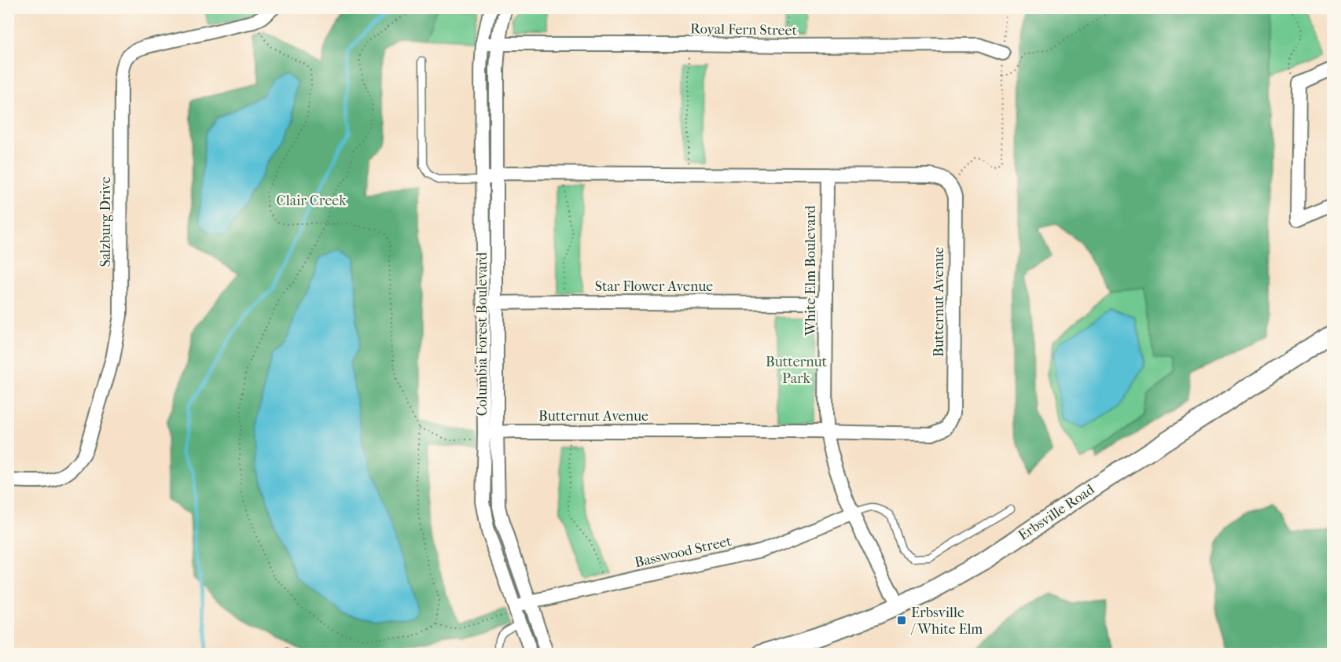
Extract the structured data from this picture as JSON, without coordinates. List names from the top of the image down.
{
  "streets": {
    "main road": ["Erbsville Road"],
    "street": [
      "Royal Fern Street",
      "Salzburg Drive",
      "White Elm Boulevard",
      "Star Flower Avenue",
      "Butternut Avenue",
      "Columbia Forest Boulevard",
      "Basswood Street"
    ]
  },
  "crossings": [
    ["Royal Fern Street", "Columbia Forest Boulevard"],
    ["White Elm Boulevard", "Star Flower Avenue"],
    ["White Elm Boulevard", "Butternut Avenue"],
    ["White Elm Boulevard", "Erbsville Road"],
    ["White Elm Boulevard", "Basswood Street"],
    ["Star Flower Avenue", "Columbia Forest Boulevard"],
    ["Butternut Avenue", "Columbia Forest Boulevard"],
    ["Columbia Forest Boulevard", "Basswood Street"]
  ],
  "parks": ["Clair Creek", "Butternut Park"],
  "places": {
    "transit": ["Erbsville / White Elm"]
  }
}
